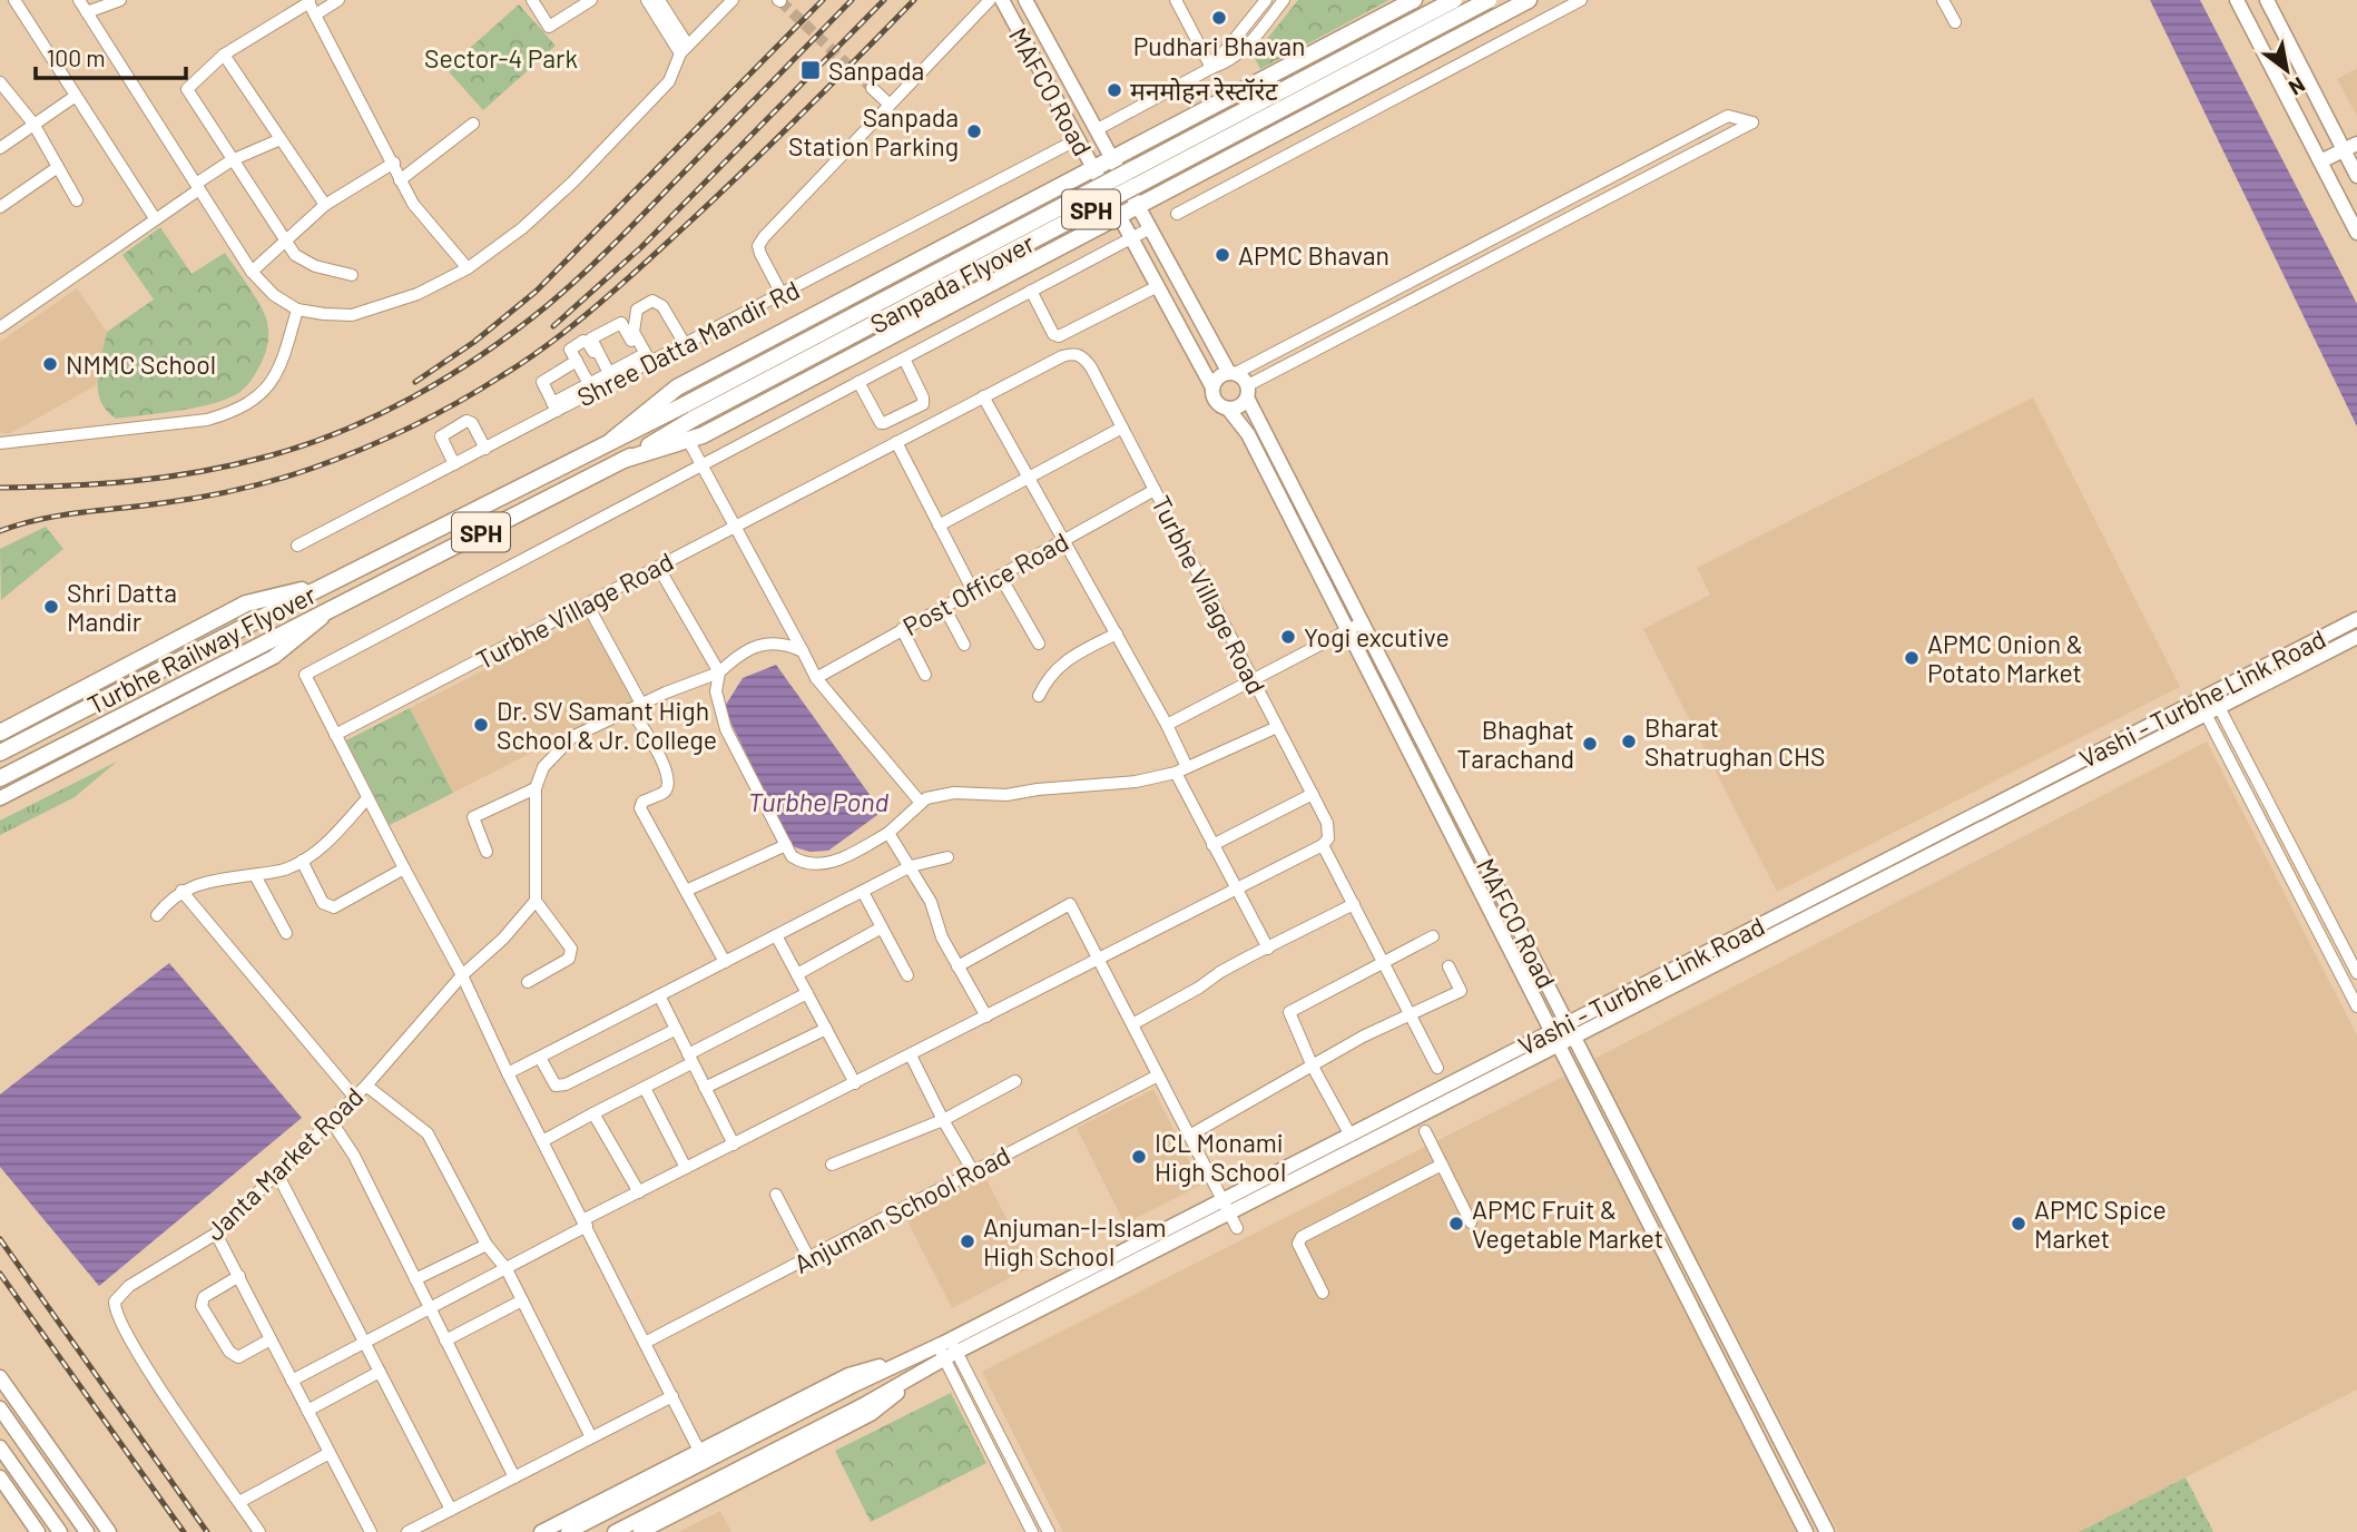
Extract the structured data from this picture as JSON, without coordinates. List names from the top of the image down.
{
  "streets": {
    "highway": ["SPH", "Sanpada Flyover", "Turbhe Railway Flyover"],
    "main road": ["MAFCO Road", "Vashi - Turbhe Link Road"],
    "street": [
      "Shree Datta Mandir Rd",
      "Post Office Road",
      "Turbhe Village Road",
      "Janta Market Road",
      "Anjuman School Road"
    ]
  },
  "crossings": [
    ["MAFCO Road", "Shree Datta Mandir Rd"],
    ["MAFCO Road", "Vashi - Turbhe Link Road"],
    ["SPH", "Sanpada Flyover"],
    ["SPH", "Turbhe Railway Flyover"],
    ["Post Office Road", "Turbhe Village Road"]
  ],
  "water": ["Turbhe Pond"],
  "parks": ["Sector-4 Park"],
  "places": {
    "other": [
      "Pudhari Bhavan",
      "मनमोहन रेस्टॉरंट",
      "Sanpada Station Parking",
      "APMC Bhavan",
      "NMMC School",
      "Shri Datta Mandir",
      "Yogi excutive",
      "APMC Onion & Potato Market",
      "Dr. SV Samant High School & Jr. College",
      "Bharat Shatrughan CHS",
      "Bhaghat Tarachand",
      "ICL Monami High School",
      "APMC Fruit & Vegetable Market",
      "APMC Spice Market",
      "Anjuman-I-Islam High School"
    ],
    "transit": ["Sanpada"]
  },
  "scale_bar": "100 m",
  "north": "bottom right"
}
